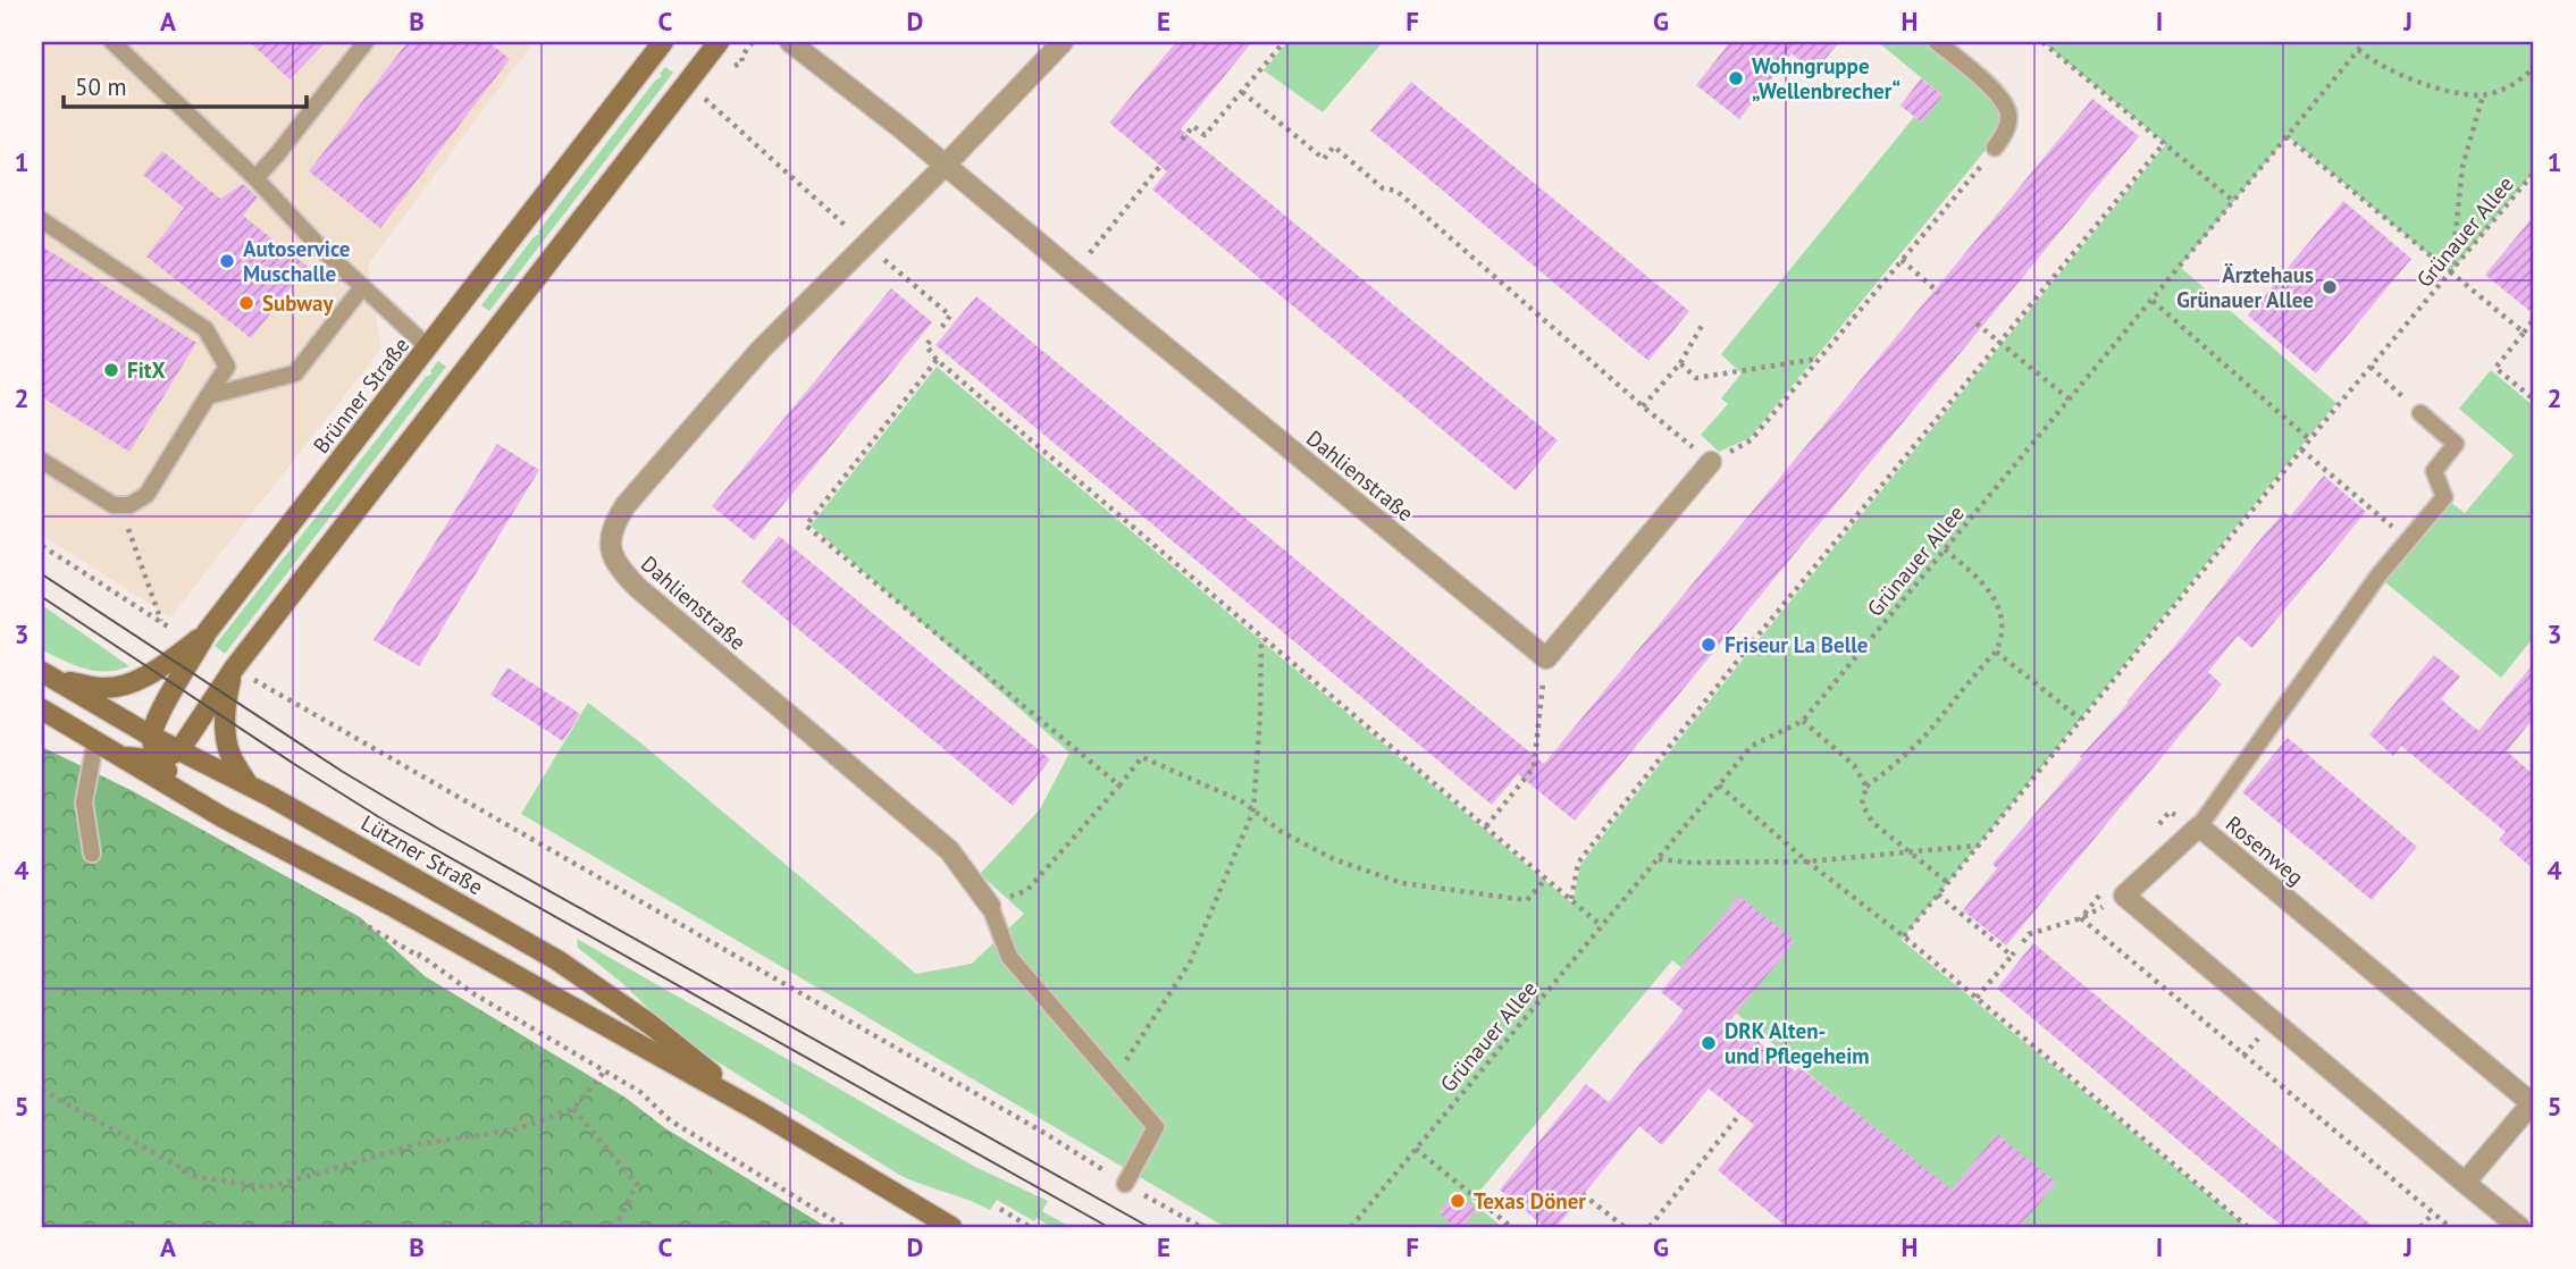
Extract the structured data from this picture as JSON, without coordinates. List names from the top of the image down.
{
  "streets": {
    "main road": ["Brünner Straße", "Lützner Straße"],
    "street": ["Dahlienstraße", "Rosenweg"],
    "path": ["Grünauer Allee"]
  },
  "crossings": [
    ["Brünner Straße", "Lützner Straße"]
  ],
  "places": [
    "Wohngruppe „Wellenbrecher“",
    "Autoservice Muschalle",
    "Ärztehaus Grünauer Allee",
    "Subway",
    "FitX",
    "Friseur La Belle",
    "DRK Alten- und Pflegeheim",
    "Texas Döner"
  ],
  "scale_bar": "50 m",
  "grid": {
    "columns": [
      "A",
      "B",
      "C",
      "D",
      "E",
      "F",
      "G",
      "H",
      "I",
      "J"
    ],
    "rows": [
      "1",
      "2",
      "3",
      "4",
      "5"
    ]
  }
}
